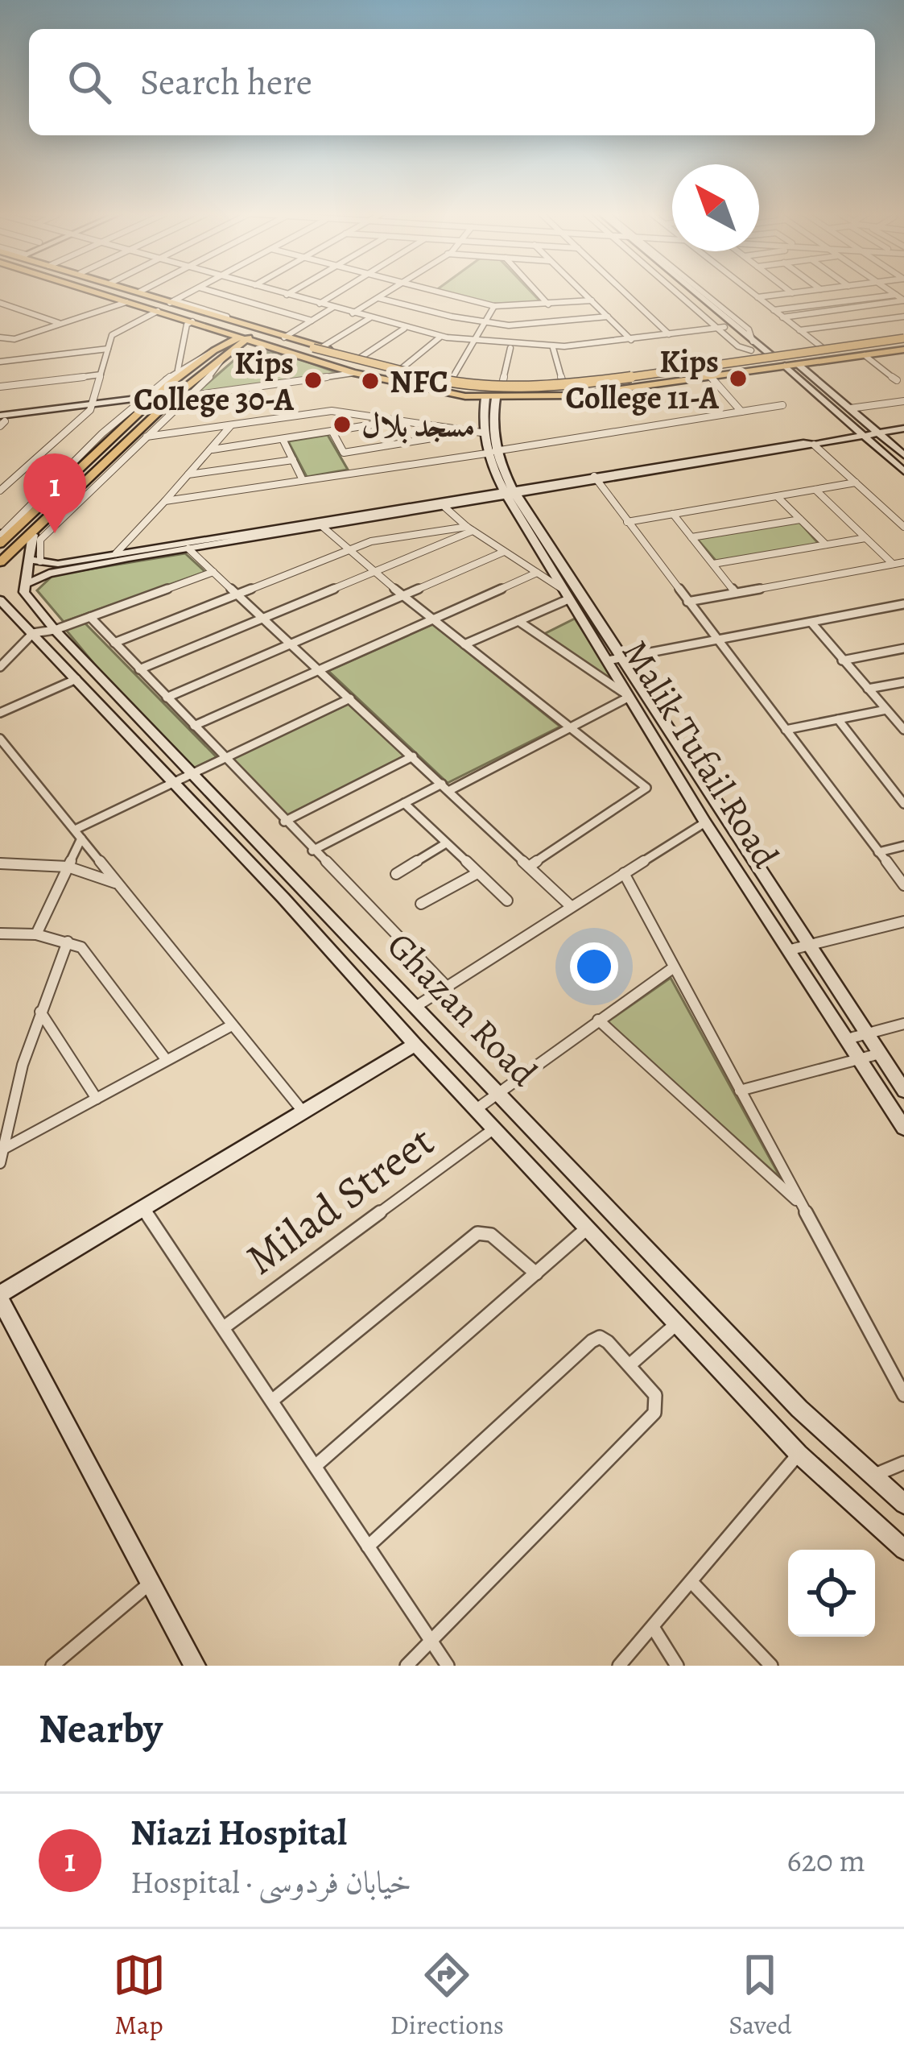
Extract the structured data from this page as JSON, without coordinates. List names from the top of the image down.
{
  "streets": {
    "street": ["Malik Tufail Road", "Ghazan Road", "Milad Street"]
  },
  "crossings": [
    ["Ghazan Road", "Milad Street"]
  ],
  "places": [
    "Kips College 11-A",
    "Kips College 30-A",
    "NFC",
    "مسجد بلال"
  ],
  "north": "top left",
  "page": {
    "search": "Search here",
    "pins": "1",
    "heading": "Nearby",
    "list": [
      {
        "mark": "1",
        "name": "Niazi Hospital",
        "note": "Hospital · خیابان فردوسی",
        "value": "620 m"
      }
    ],
    "nav": ["Map", "Directions", "Saved"]
  }
}
